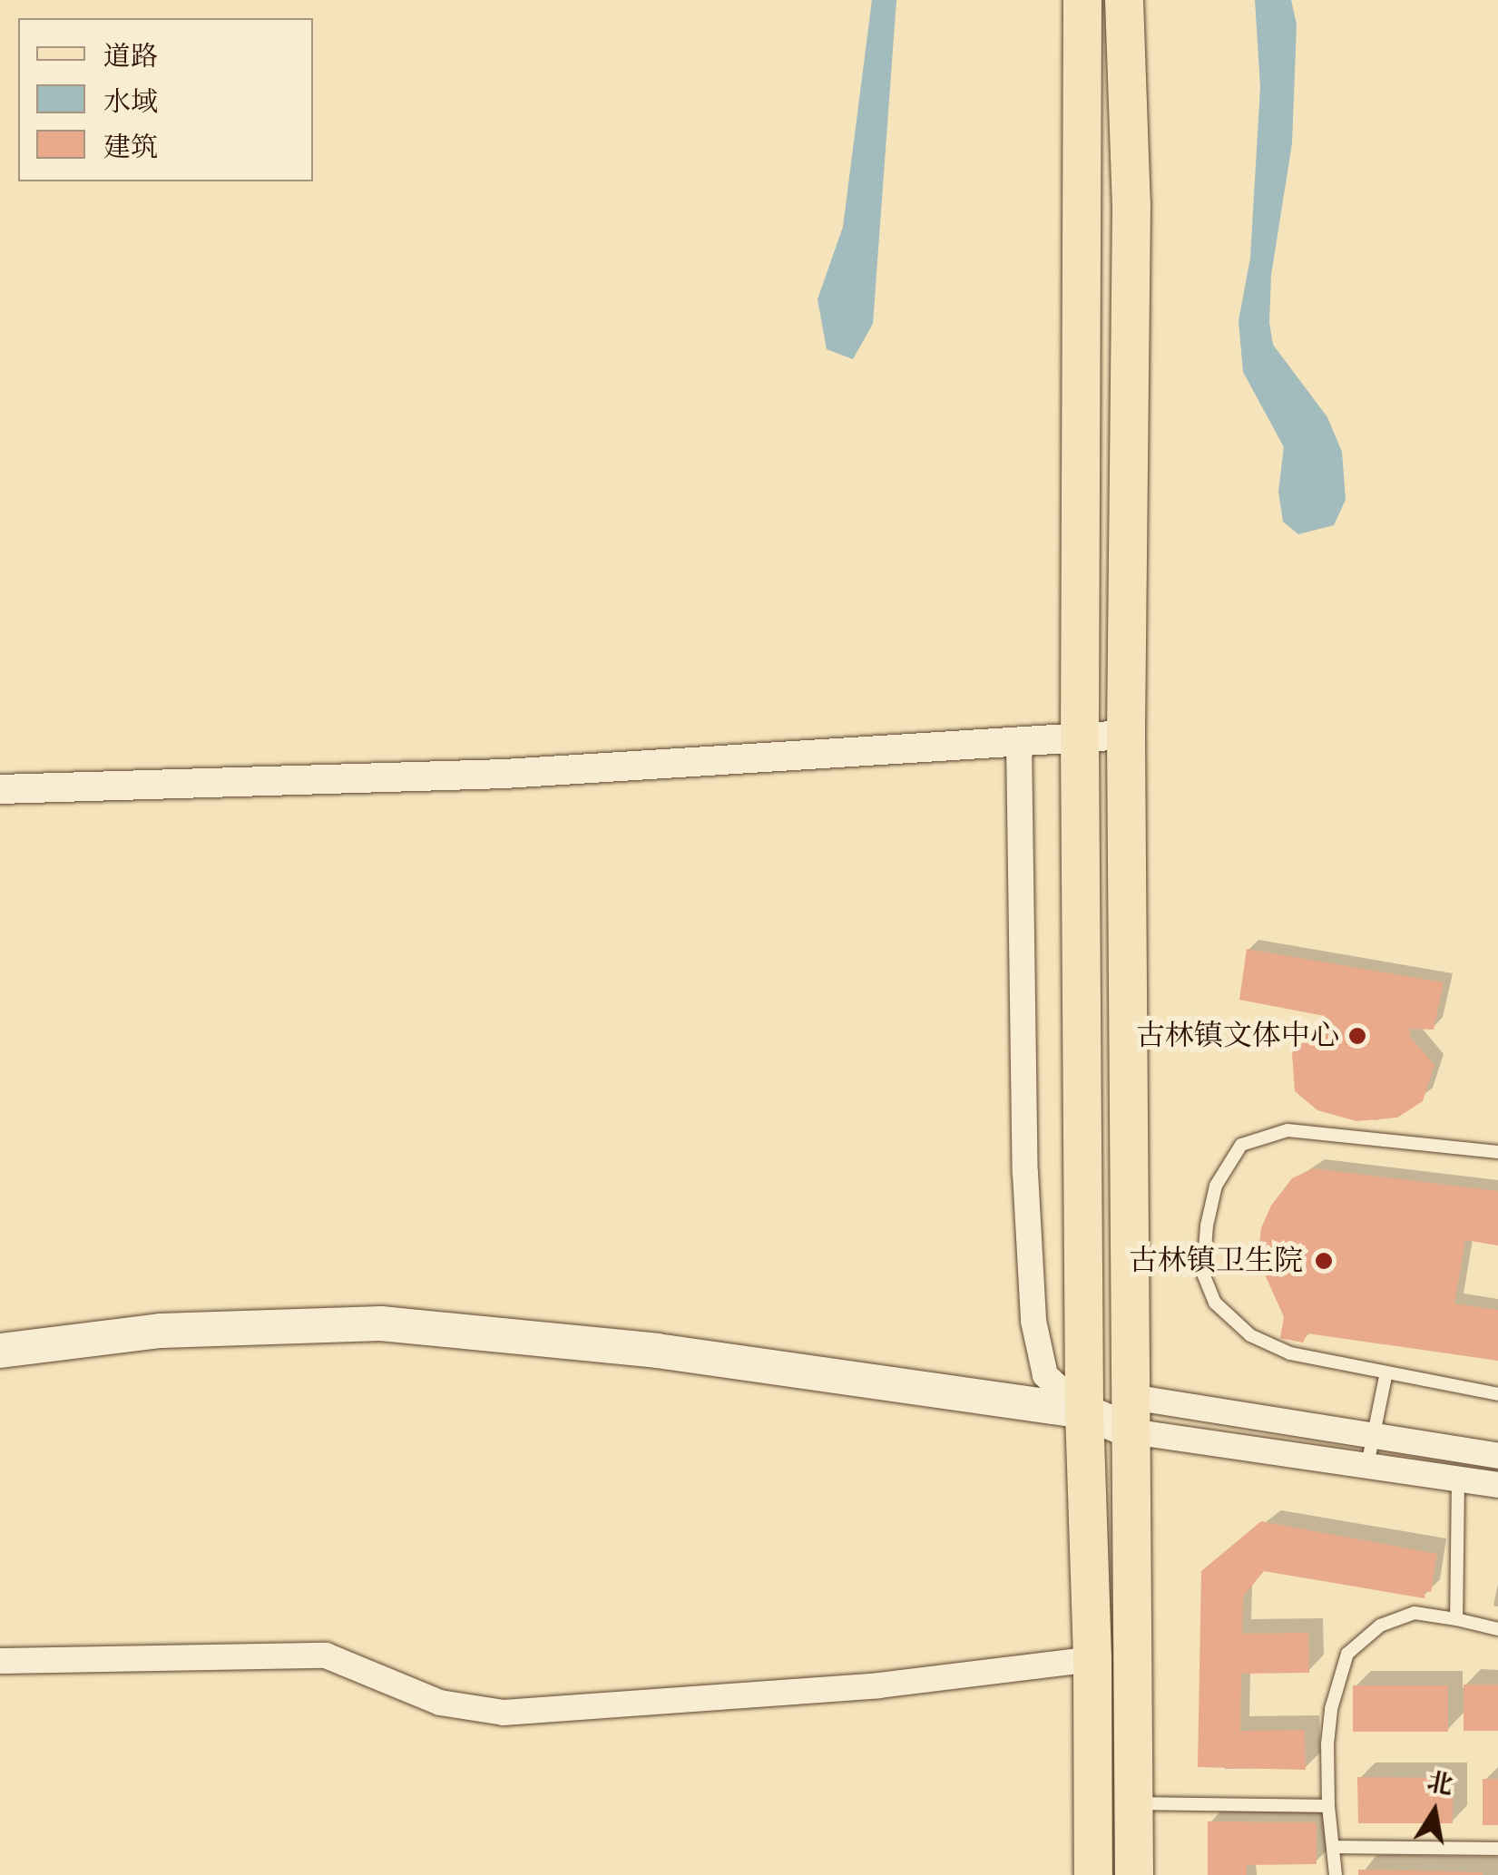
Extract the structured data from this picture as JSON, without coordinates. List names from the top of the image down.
{
  "places": ["古林镇文体中心", "古林镇卫生院"],
  "legend": ["道路", "水域", "建筑"],
  "north": "top"
}
